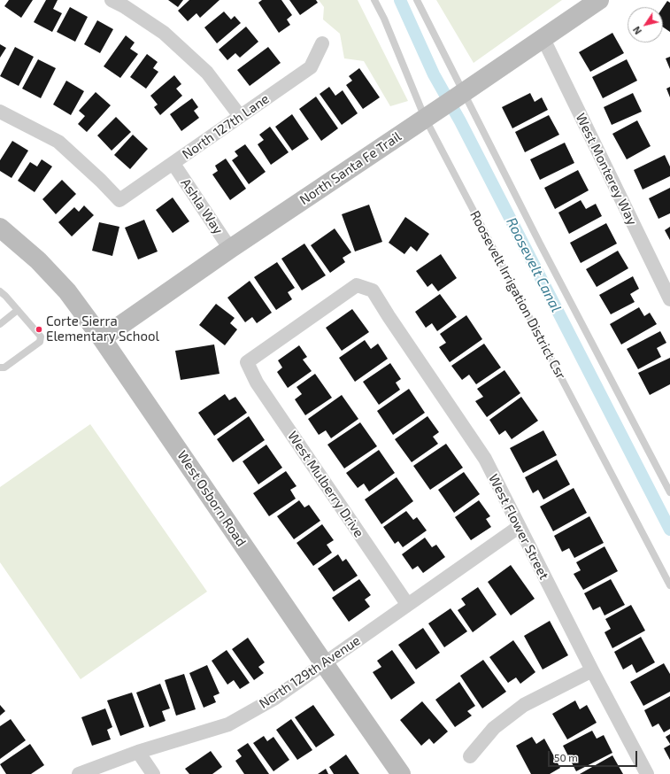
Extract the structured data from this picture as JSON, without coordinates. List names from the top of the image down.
{
  "streets": {
    "street": [
      "North 127th Lane",
      "North Santa Fe Trail",
      "West Monterey Way",
      "Ashla Way",
      "West Mulberry Drive",
      "West Osborn Road",
      "West Flower Street",
      "North 129th Avenue"
    ],
    "lane": ["Roosevelt Irrigation District Csr"]
  },
  "crossings": [
    ["North 127th Lane", "Ashla Way"],
    ["North Santa Fe Trail", "West Monterey Way"],
    ["North Santa Fe Trail", "Ashla Way"],
    ["North Santa Fe Trail", "Roosevelt Irrigation District Csr"],
    ["North Santa Fe Trail", "West Osborn Road"],
    ["West Mulberry Drive", "West Flower Street"],
    ["West Mulberry Drive", "North 129th Avenue"],
    ["West Osborn Road", "North 129th Avenue"],
    ["West Flower Street", "North 129th Avenue"]
  ],
  "water": ["Roosevelt Canal"],
  "places": ["Corte Sierra Elementary School"],
  "scale_bar": "50 m",
  "north": "bottom left"
}
